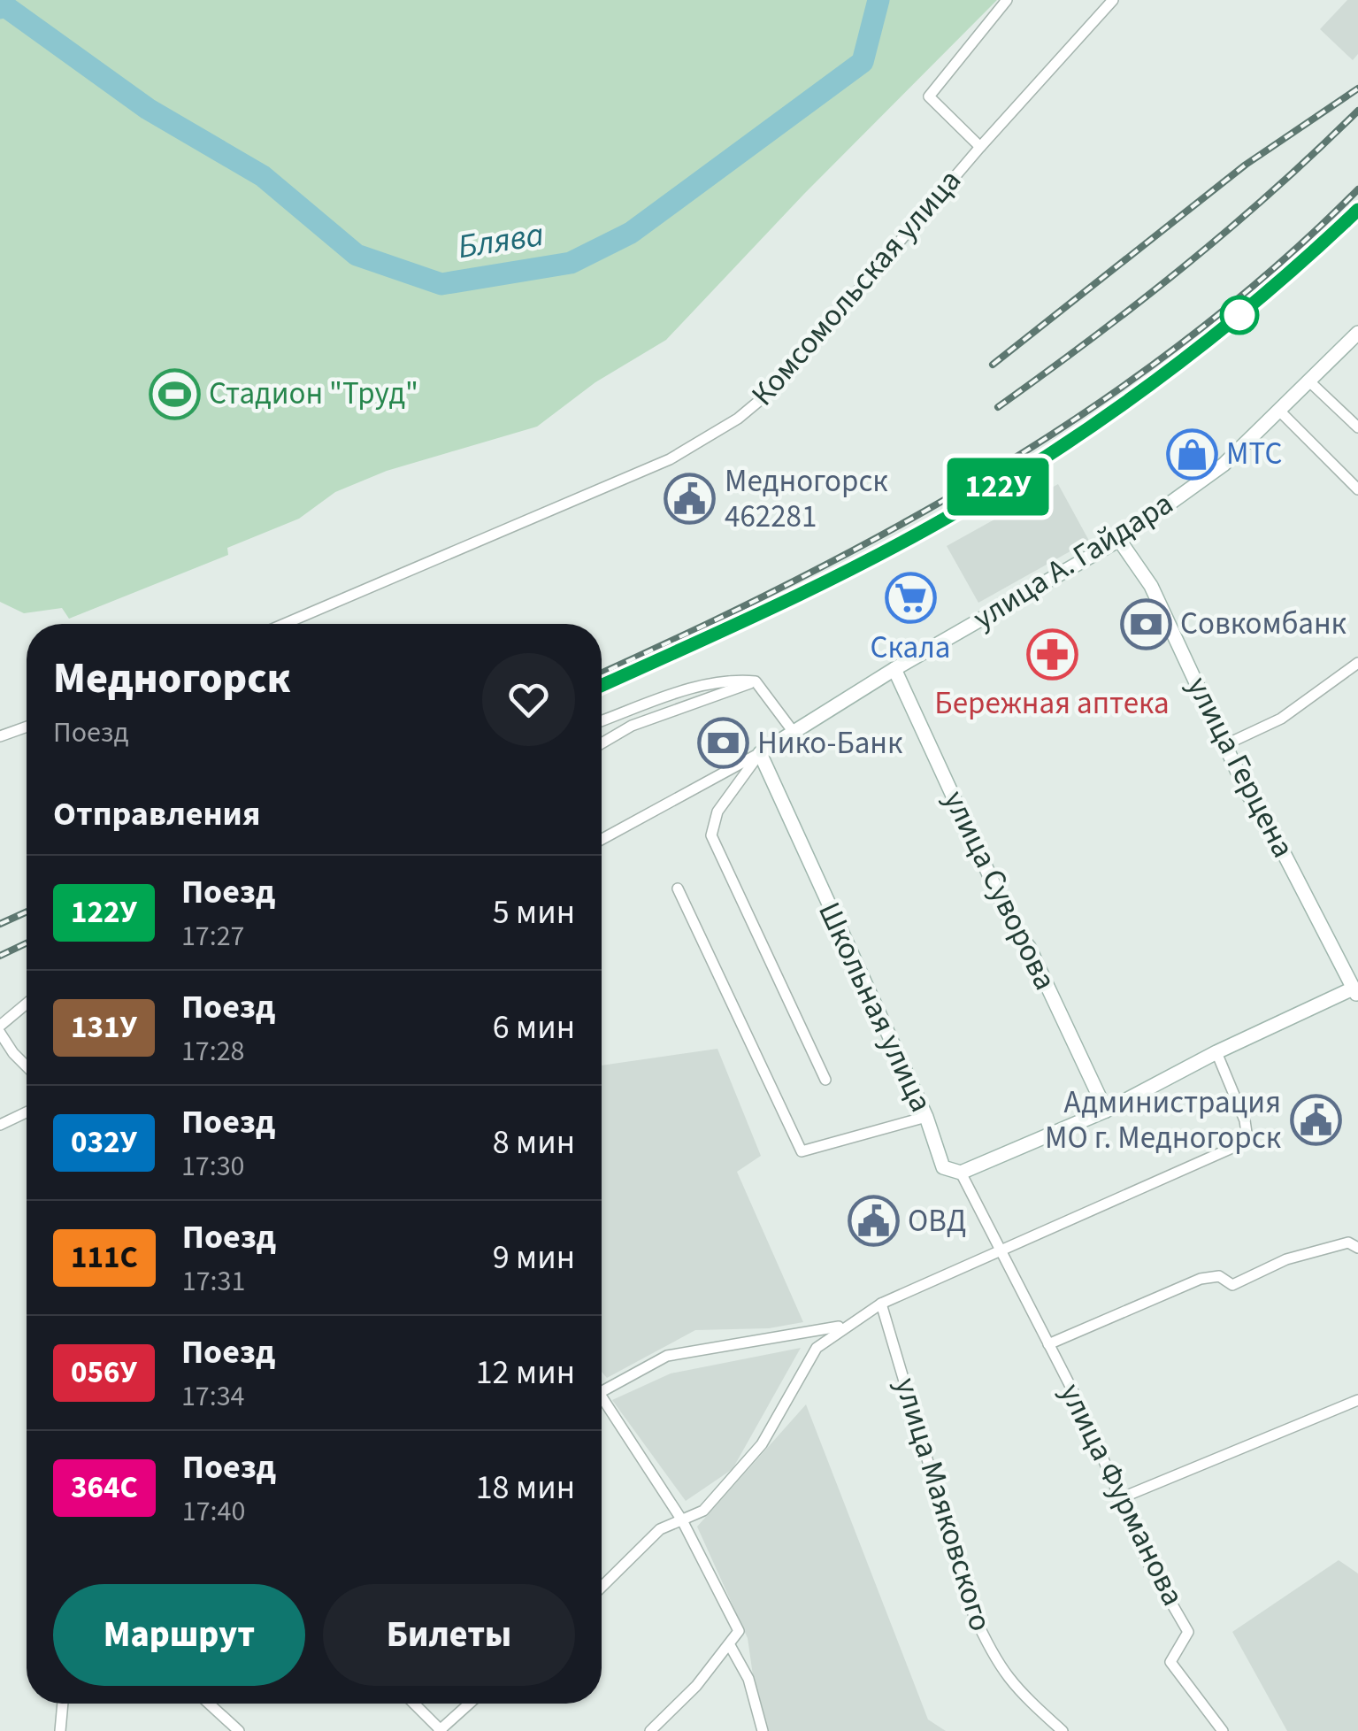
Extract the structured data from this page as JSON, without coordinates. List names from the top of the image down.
{
  "streets": {
    "street": [
      "Комсомольская улица",
      "улица А. Гайдара",
      "улица Герцена",
      "улица Суворова",
      "Школьная улица",
      "улица Фурманова",
      "улица Маяковского"
    ]
  },
  "crossings": [
    ["улица А. Гайдара", "улица Герцена"],
    ["улица А. Гайдара", "улица Суворова"],
    ["улица А. Гайдара", "Школьная улица"],
    ["Школьная улица", "улица Фурманова"]
  ],
  "water": ["Блява"],
  "places": {
    "sports": ["Стадион \"Труд\""],
    "shop": ["МТС"],
    "public building": ["Медногорск 462281", "Администрация МО г. Медногорск", "ОВД"],
    "supermarket": ["Скала"],
    "bank": ["Совкомбанк", "Нико-Банк"],
    "pharmacy": ["Бережная аптека"]
  },
  "page": {
    "on_map": "122У",
    "heading": [
      ["Медногорск", "Поезд"],
      "Отправления"
    ],
    "list": [
      {
        "mark": "122У",
        "name": "Поезд",
        "note": "17:27",
        "value": "5 мин"
      },
      {
        "mark": "131У",
        "name": "Поезд",
        "note": "17:28",
        "value": "6 мин"
      },
      {
        "mark": "032У",
        "name": "Поезд",
        "note": "17:30",
        "value": "8 мин"
      },
      {
        "mark": "111С",
        "name": "Поезд",
        "note": "17:31",
        "value": "9 мин"
      },
      {
        "mark": "056У",
        "name": "Поезд",
        "note": "17:34",
        "value": "12 мин"
      },
      {
        "mark": "364С",
        "name": "Поезд",
        "note": "17:40",
        "value": "18 мин"
      }
    ],
    "buttons": ["Маршрут", "Билеты"]
  }
}
